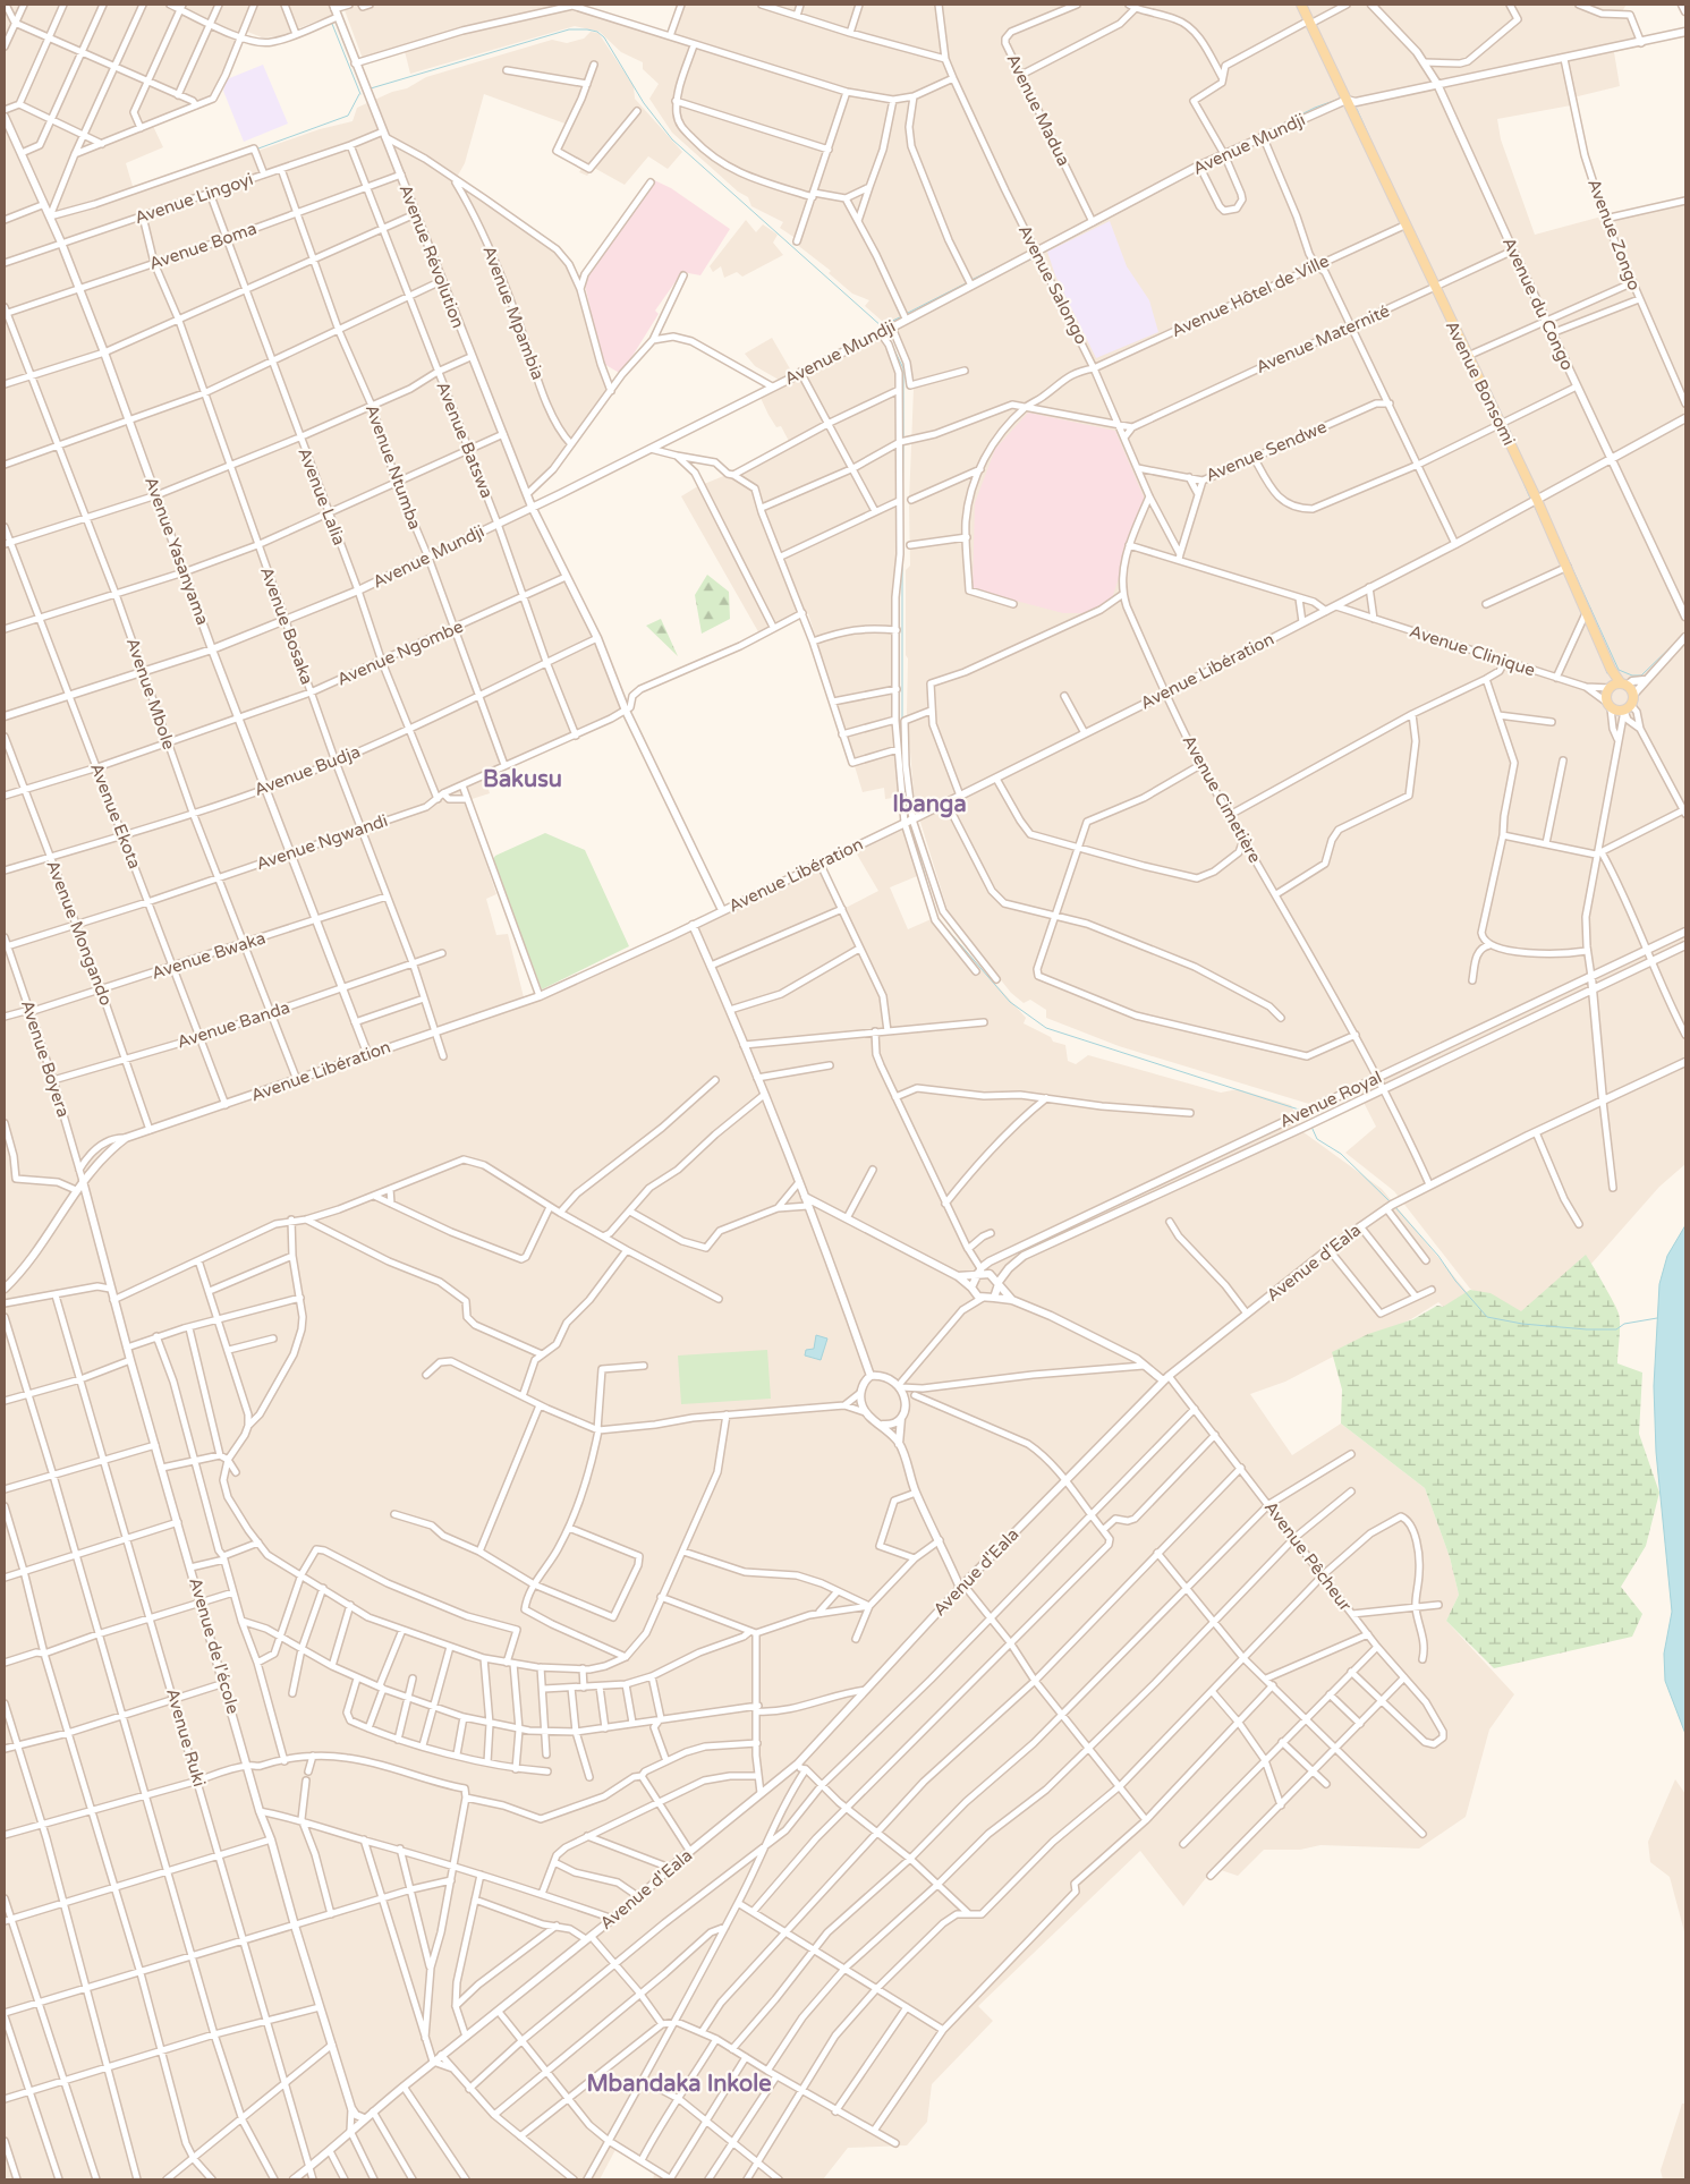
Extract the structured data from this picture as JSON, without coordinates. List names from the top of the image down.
{
  "streets": {
    "main road": ["Avenue Bonsomi"],
    "street": [
      "Avenue Madua",
      "Avenue Mundji",
      "Avenue Lingoyi",
      "Avenue Zongo",
      "Avenue Boma",
      "Avenue Révolution",
      "Avenue Salongo",
      "Avenue Hôtel de Ville",
      "Avenue du Congo",
      "Avenue Mpambia",
      "Avenue Maternité",
      "Avenue Batswa",
      "Avenue Sendwe",
      "Avenue Ntumba",
      "Avenue Lalia",
      "Avenue Yasanyama",
      "Avenue Bosaka",
      "Avenue Clinique",
      "Avenue Ngombe",
      "Avenue Libération",
      "Avenue Mbole",
      "Avenue Budja",
      "Avenue Cimetière",
      "Avenue Ekota",
      "Avenue Ngwandi",
      "Avenue Mongando",
      "Avenue Bwaka",
      "Avenue Banda",
      "Avenue Boyera",
      "Avenue Royal",
      "Avenue d'Eala",
      "Avenue Pêcheur",
      "Avenue de l'école",
      "Avenue Ruki"
    ]
  },
  "crossings": [
    ["Avenue Madua", "Avenue Mundji"],
    ["Avenue Mundji", "Avenue Zongo"],
    ["Avenue Mundji", "Avenue Révolution"],
    ["Avenue Mundji", "Avenue Salongo"],
    ["Avenue Mundji", "Avenue du Congo"],
    ["Avenue Mundji", "Avenue Bonsomi"],
    ["Avenue Mundji", "Avenue Batswa"],
    ["Avenue Mundji", "Avenue Ntumba"],
    ["Avenue Mundji", "Avenue Lalia"],
    ["Avenue Mundji", "Avenue Yasanyama"],
    ["Avenue Mundji", "Avenue Bosaka"],
    ["Avenue Mundji", "Avenue Mbole"],
    ["Avenue Mundji", "Avenue Ekota"],
    ["Avenue Lingoyi", "Avenue Révolution"],
    ["Avenue Lingoyi", "Avenue Batswa"],
    ["Avenue Lingoyi", "Avenue Ntumba"],
    ["Avenue Lingoyi", "Avenue Lalia"],
    ["Avenue Lingoyi", "Avenue Yasanyama"],
    ["Avenue Lingoyi", "Avenue Bosaka"],
    ["Avenue Boma", "Avenue Révolution"],
    ["Avenue Boma", "Avenue Batswa"],
    ["Avenue Boma", "Avenue Ntumba"],
    ["Avenue Boma", "Avenue Lalia"],
    ["Avenue Boma", "Avenue Yasanyama"],
    ["Avenue Boma", "Avenue Bosaka"],
    ["Avenue Boma", "Avenue Mbole"],
    ["Avenue Révolution", "Avenue Ngombe"],
    ["Avenue Révolution", "Avenue Libération"],
    ["Avenue Révolution", "Avenue Budja"],
    ["Avenue Révolution", "Avenue Ngwandi"],
    ["Avenue Salongo", "Avenue Hôtel de Ville"],
    ["Avenue Salongo", "Avenue Sendwe"],
    ["Avenue Salongo", "Avenue Cimetière"],
    ["Avenue Hôtel de Ville", "Avenue Bonsomi"],
    ["Avenue du Congo", "Avenue Maternité"],
    ["Avenue du Congo", "Avenue Libération"],
    ["Avenue Maternité", "Avenue Bonsomi"],
    ["Avenue Bonsomi", "Avenue Clinique"],
    ["Avenue Bonsomi", "Avenue Libération"],
    ["Avenue Batswa", "Avenue Ngombe"],
    ["Avenue Batswa", "Avenue Budja"],
    ["Avenue Batswa", "Avenue Ngwandi"],
    ["Avenue Ntumba", "Avenue Ngombe"],
    ["Avenue Ntumba", "Avenue Budja"],
    ["Avenue Ntumba", "Avenue Ngwandi"],
    ["Avenue Lalia", "Avenue Ngombe"],
    ["Avenue Lalia", "Avenue Budja"],
    ["Avenue Lalia", "Avenue Ngwandi"],
    ["Avenue Yasanyama", "Avenue Ngombe"],
    ["Avenue Yasanyama", "Avenue Libération"],
    ["Avenue Yasanyama", "Avenue Budja"],
    ["Avenue Yasanyama", "Avenue Ngwandi"],
    ["Avenue Yasanyama", "Avenue Bwaka"],
    ["Avenue Yasanyama", "Avenue Banda"],
    ["Avenue Bosaka", "Avenue Ngombe"],
    ["Avenue Bosaka", "Avenue Libération"],
    ["Avenue Bosaka", "Avenue Budja"],
    ["Avenue Bosaka", "Avenue Ngwandi"],
    ["Avenue Bosaka", "Avenue Bwaka"],
    ["Avenue Bosaka", "Avenue Banda"],
    ["Avenue Clinique", "Avenue Libération"],
    ["Avenue Ngombe", "Avenue Mbole"],
    ["Avenue Ngombe", "Avenue Ekota"],
    ["Avenue Ngombe", "Avenue Mongando"],
    ["Avenue Libération", "Avenue Mbole"],
    ["Avenue Libération", "Avenue Cimetière"],
    ["Avenue Libération", "Avenue Ekota"],
    ["Avenue Libération", "Avenue Mongando"],
    ["Avenue Libération", "Avenue Boyera"],
    ["Avenue Libération", "Avenue de l'école"],
    ["Avenue Mbole", "Avenue Budja"],
    ["Avenue Mbole", "Avenue Ngwandi"],
    ["Avenue Mbole", "Avenue Bwaka"],
    ["Avenue Mbole", "Avenue Banda"],
    ["Avenue Budja", "Avenue Ekota"],
    ["Avenue Budja", "Avenue Mongando"],
    ["Avenue Cimetière", "Avenue Royal"],
    ["Avenue Cimetière", "Avenue d'Eala"],
    ["Avenue Ekota", "Avenue Ngwandi"],
    ["Avenue Ekota", "Avenue Bwaka"],
    ["Avenue Ekota", "Avenue Banda"],
    ["Avenue Ngwandi", "Avenue Mongando"],
    ["Avenue Ngwandi", "Avenue Boyera"],
    ["Avenue Mongando", "Avenue Bwaka"],
    ["Avenue Mongando", "Avenue Banda"],
    ["Avenue Bwaka", "Avenue Boyera"],
    ["Avenue Banda", "Avenue Boyera"],
    ["Avenue Boyera", "Avenue de l'école"],
    ["Avenue d'Eala", "Avenue Pêcheur"],
    ["Avenue d'Eala", "Avenue Ruki"]
  ],
  "districts": ["Bakusu", "Ibanga", "Mbandaka Inkole"]
}
